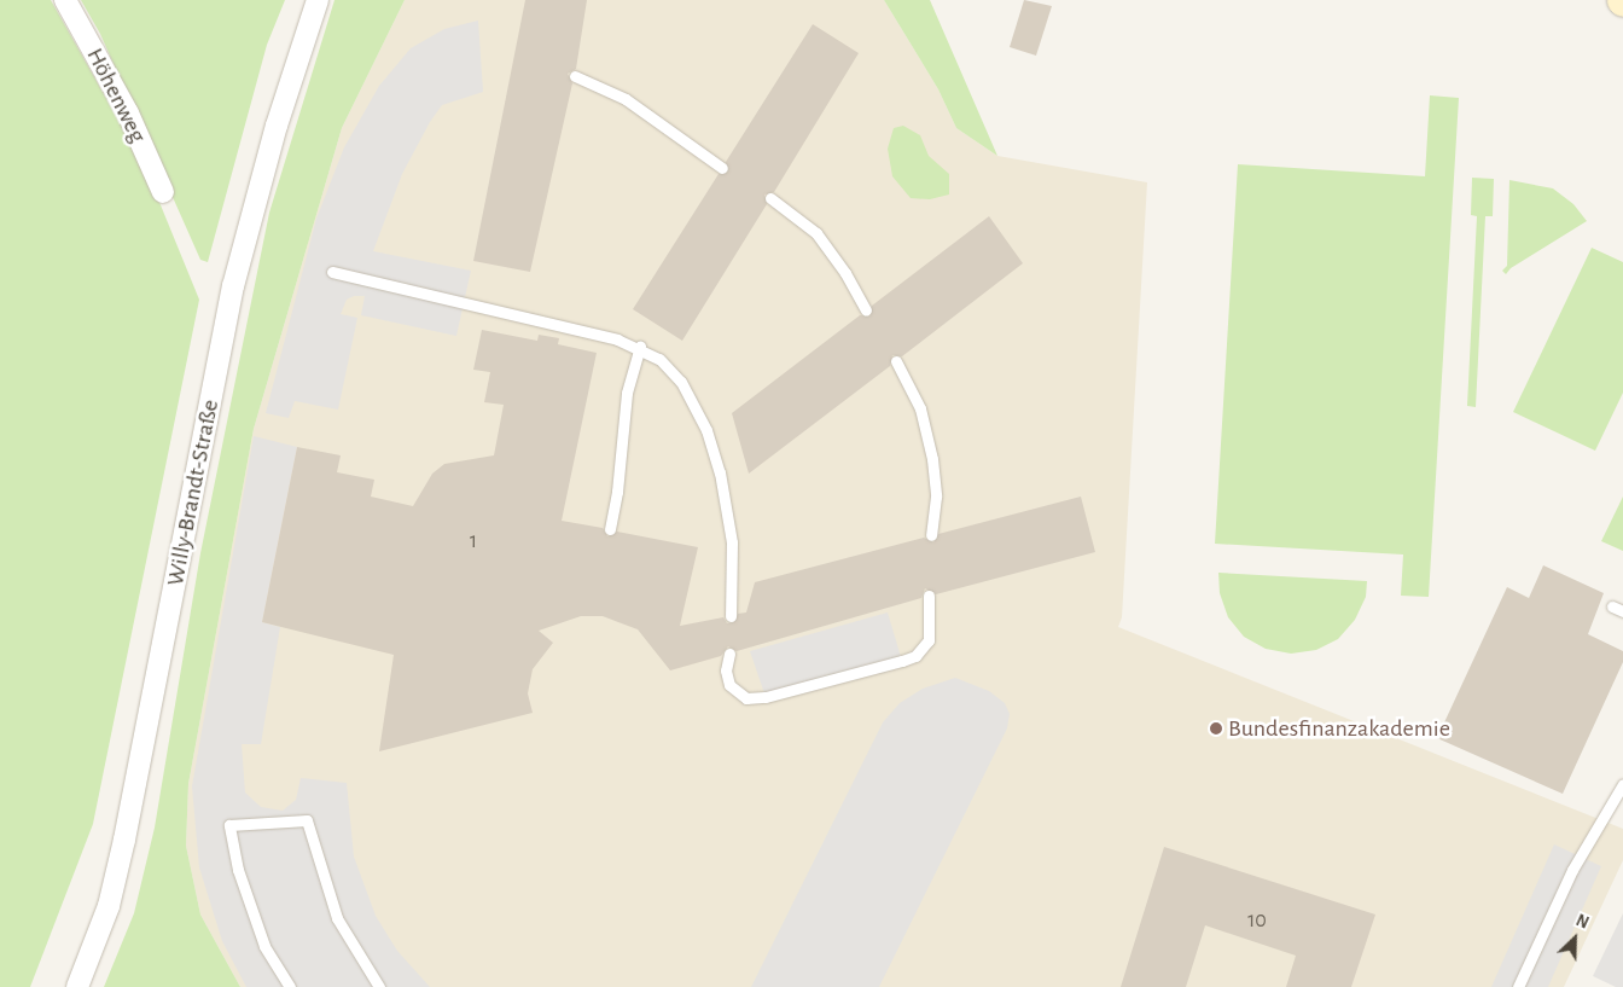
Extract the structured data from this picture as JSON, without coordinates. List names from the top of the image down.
{
  "streets": {
    "street": ["Höhenweg", "Willy-Brandt-Straße"]
  },
  "places": ["Bundesfinanzakademie"],
  "house_numbers": ["1", "10"],
  "north": "top right"
}
